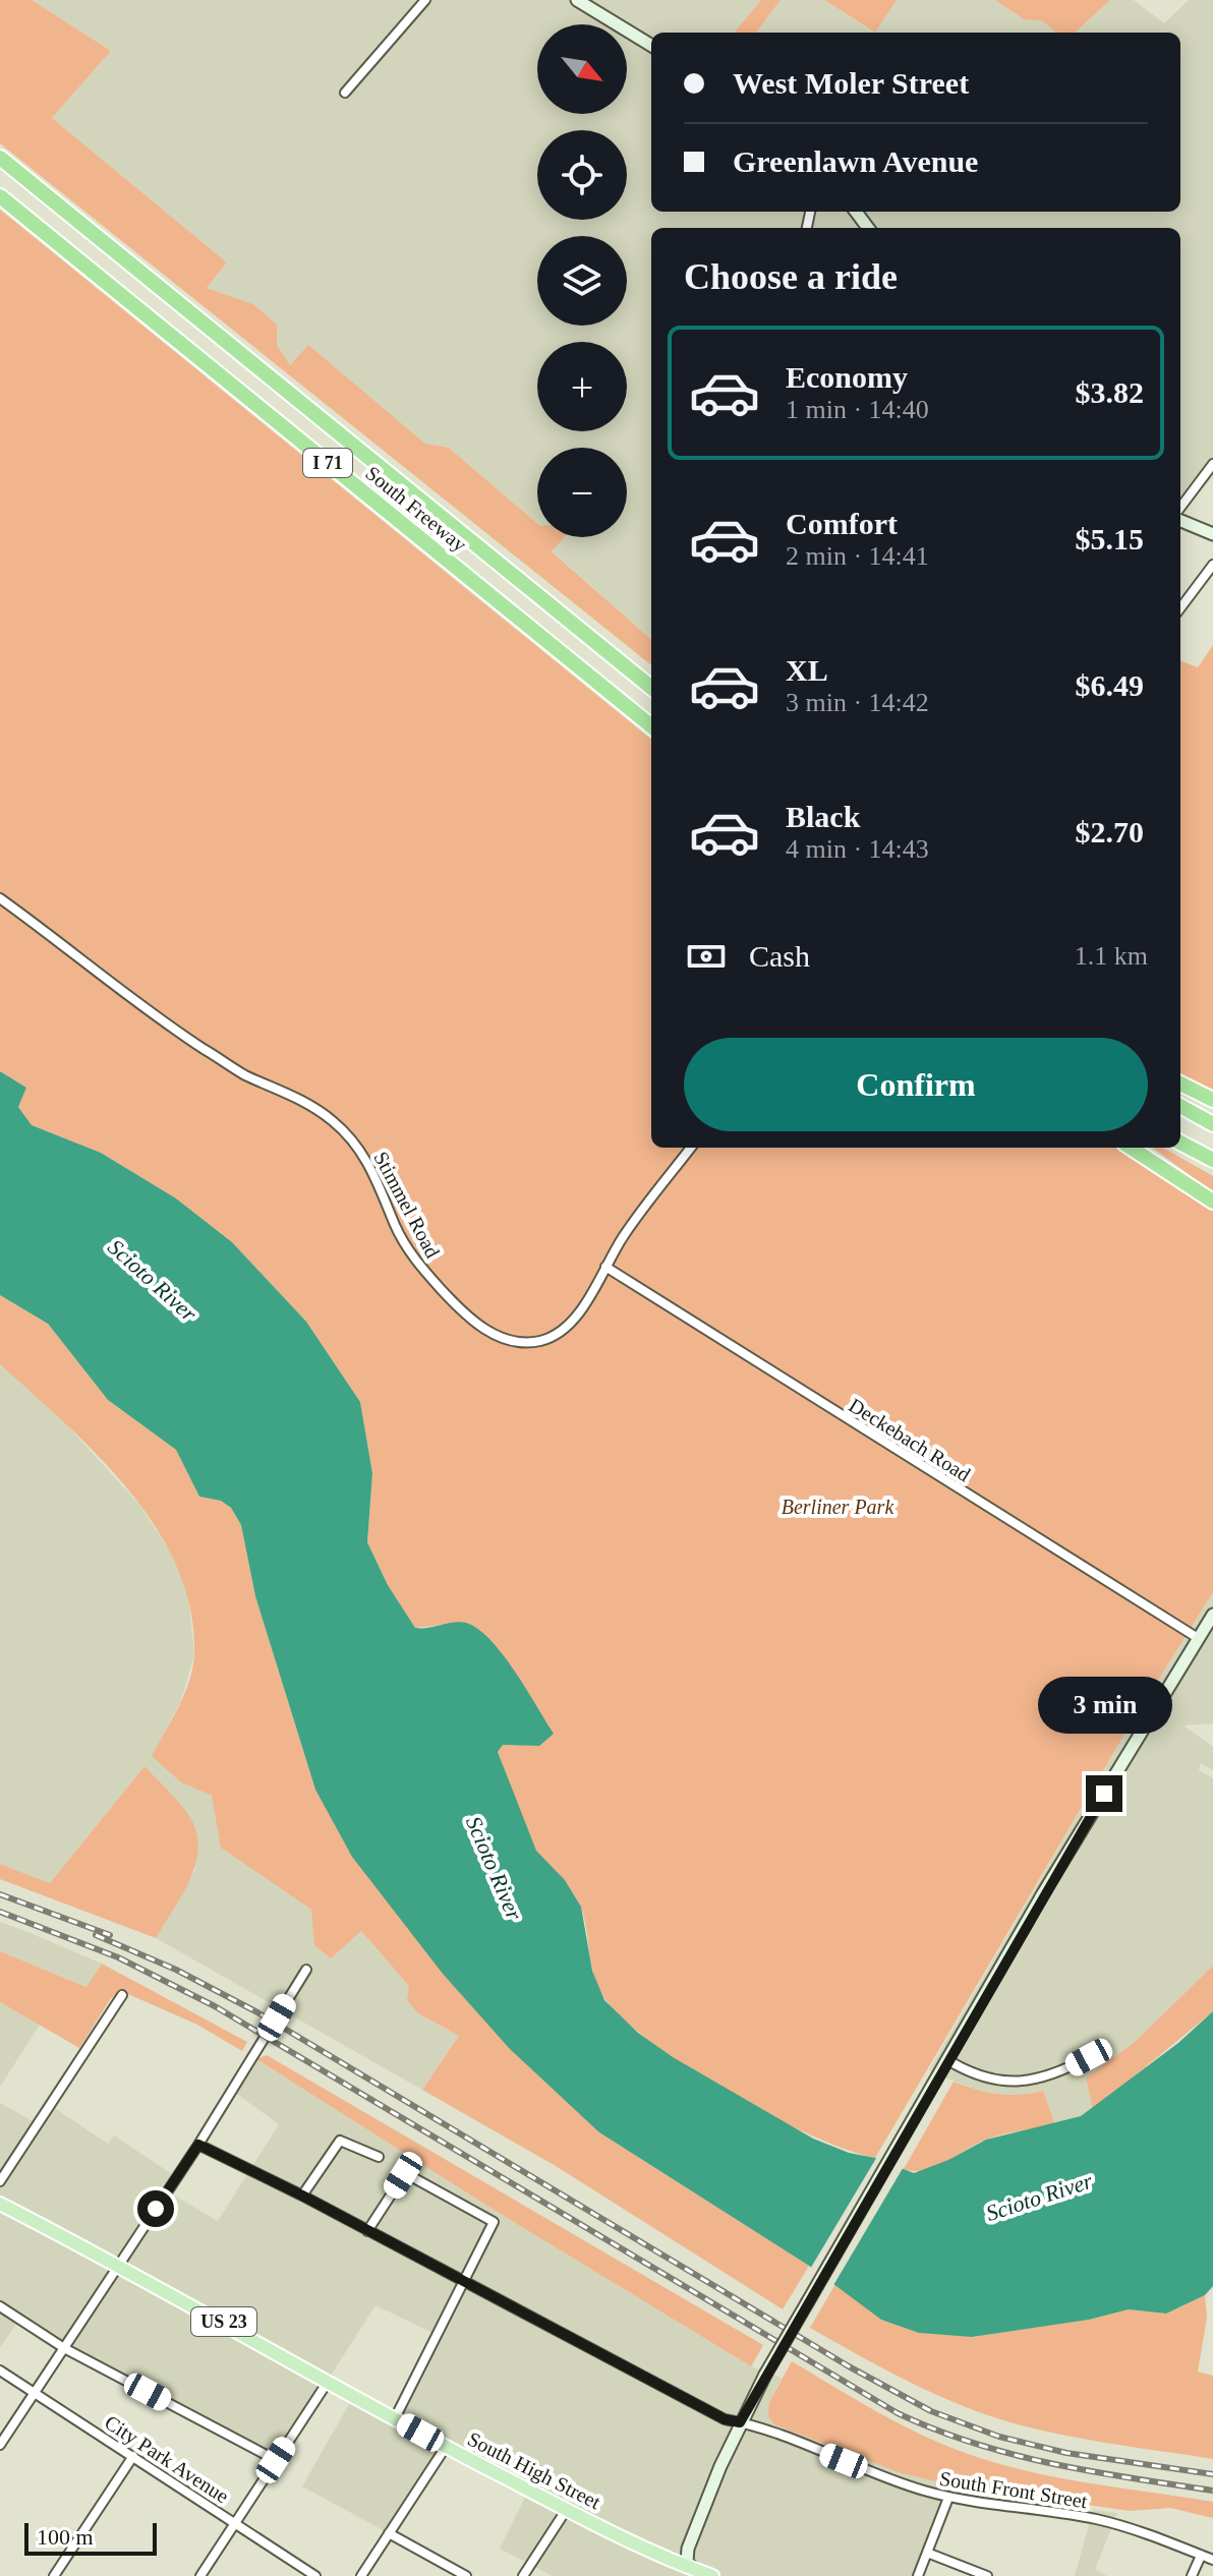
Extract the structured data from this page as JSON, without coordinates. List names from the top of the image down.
{
  "streets": {
    "highway": ["I 71", "South Freeway"],
    "main road": ["US 23", "South High Street"],
    "street": [
      "Stimmel Road",
      "Deckebach Road",
      "City Park Avenue",
      "South Front Street"
    ]
  },
  "crossings": [
    ["Stimmel Road", "Deckebach Road"]
  ],
  "water": ["Scioto River"],
  "parks": ["Berliner Park"],
  "scale_bar": "100 m",
  "north": "bottom right",
  "page": {
    "map_buttons": ["+", "−"],
    "banner": ["West Moler Street", "Greenlawn Avenue"],
    "heading": "Choose a ride",
    "list": [
      {
        "name": "Economy",
        "note": "1 min · 14:40",
        "value": "$3.82"
      },
      {
        "name": "Comfort",
        "note": "2 min · 14:41",
        "value": "$5.15"
      },
      {
        "name": "XL",
        "note": "3 min · 14:42",
        "value": "$6.49"
      },
      {
        "name": "Black",
        "note": "4 min · 14:43",
        "value": "$2.70"
      }
    ],
    "pay": ["Cash", "1.1 km"],
    "buttons": "Confirm",
    "bubble": "3 min",
    "scale": "100 m"
  }
}
